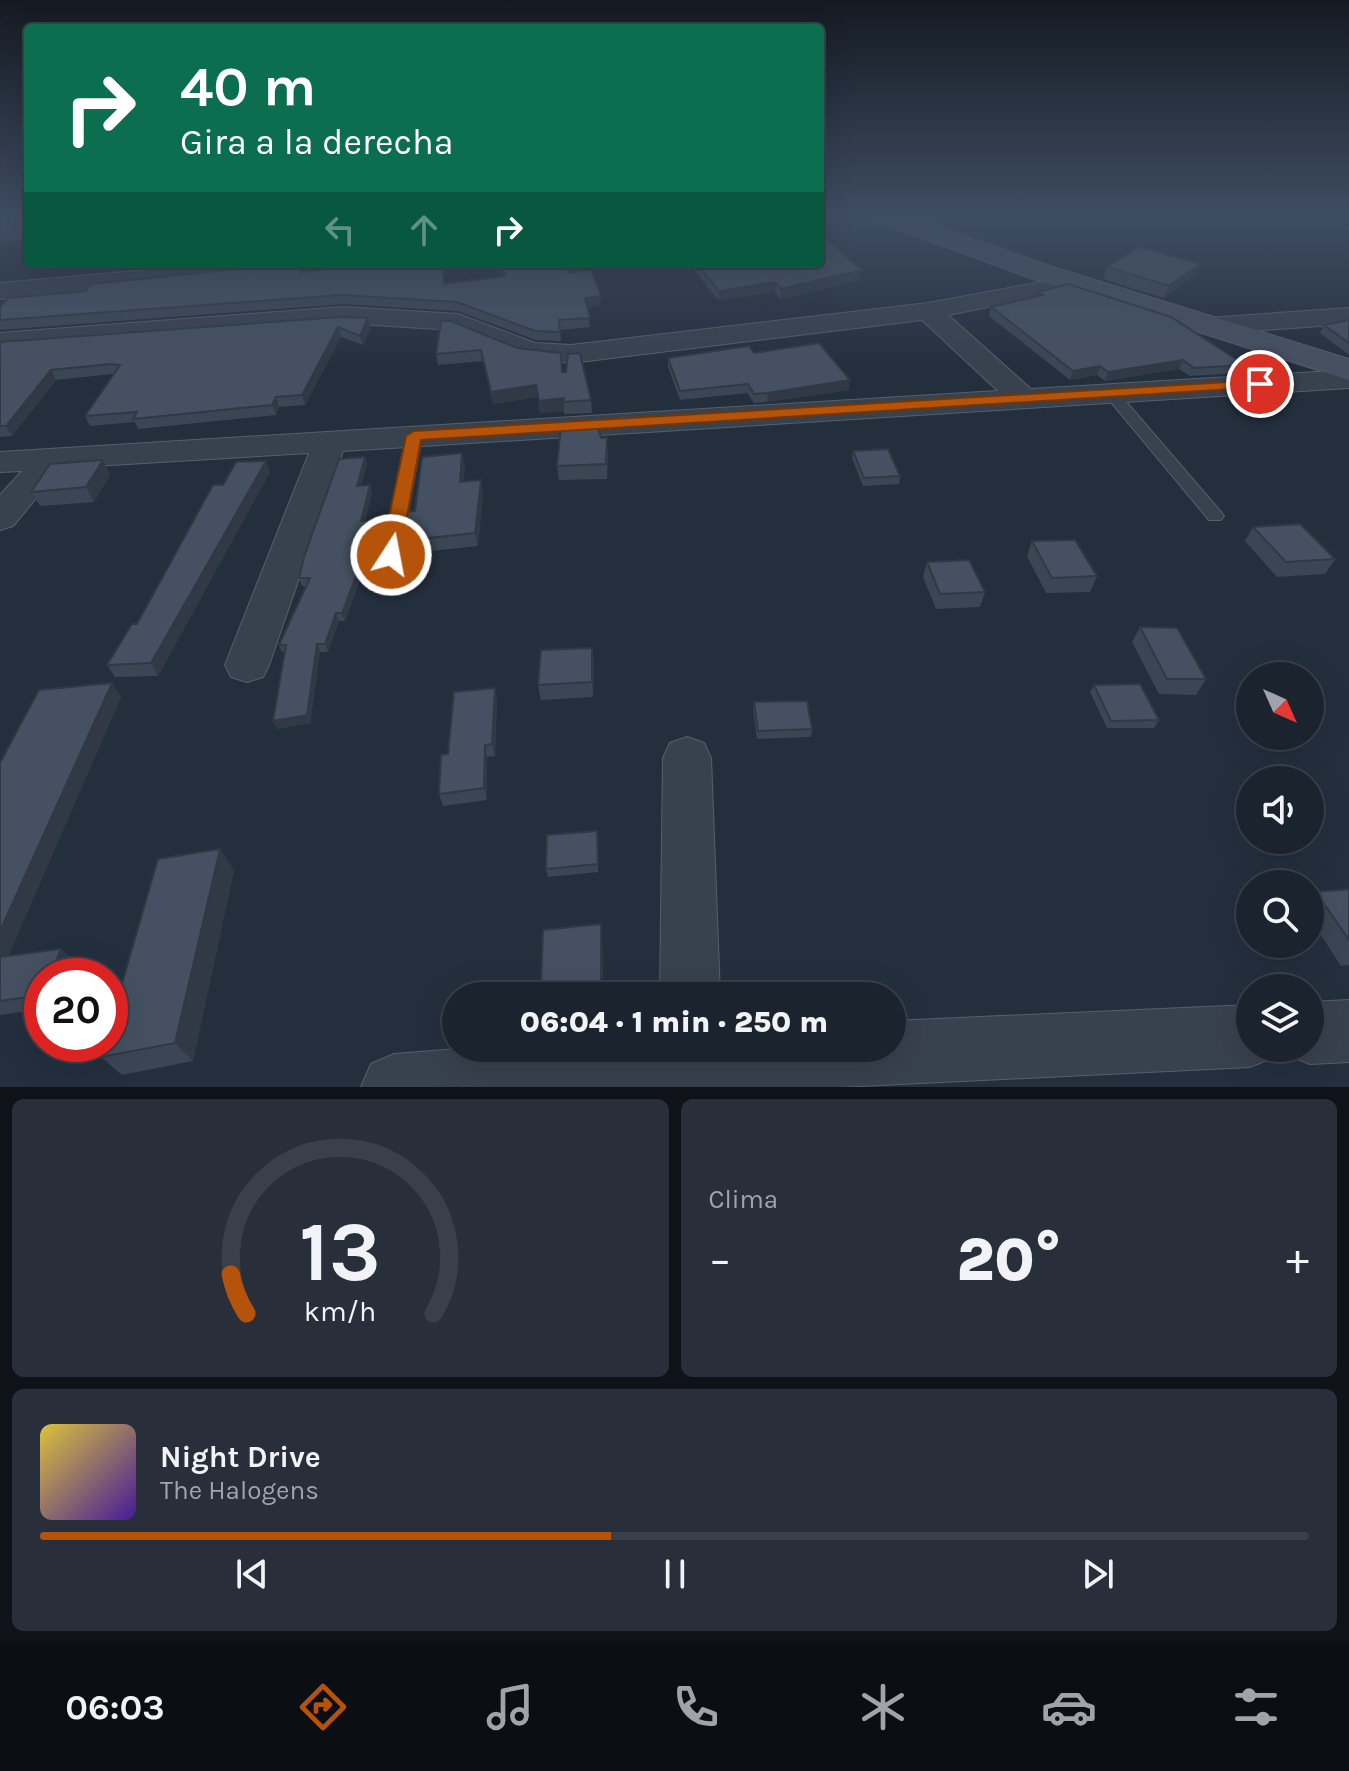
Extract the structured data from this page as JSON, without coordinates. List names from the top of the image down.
{
  "north": "bottom right",
  "page": {
    "turn": ["40 m", "Gira a la derecha"],
    "limit": "20",
    "trip": "06:04 · 1 min · 250 m",
    "tile": "Clima",
    "heat": ["−", "20°", "+"],
    "song": ["Night Drive", "The Halogens"],
    "tabs": "06:03",
    "gauge": ["13", "km/h"]
  }
}
